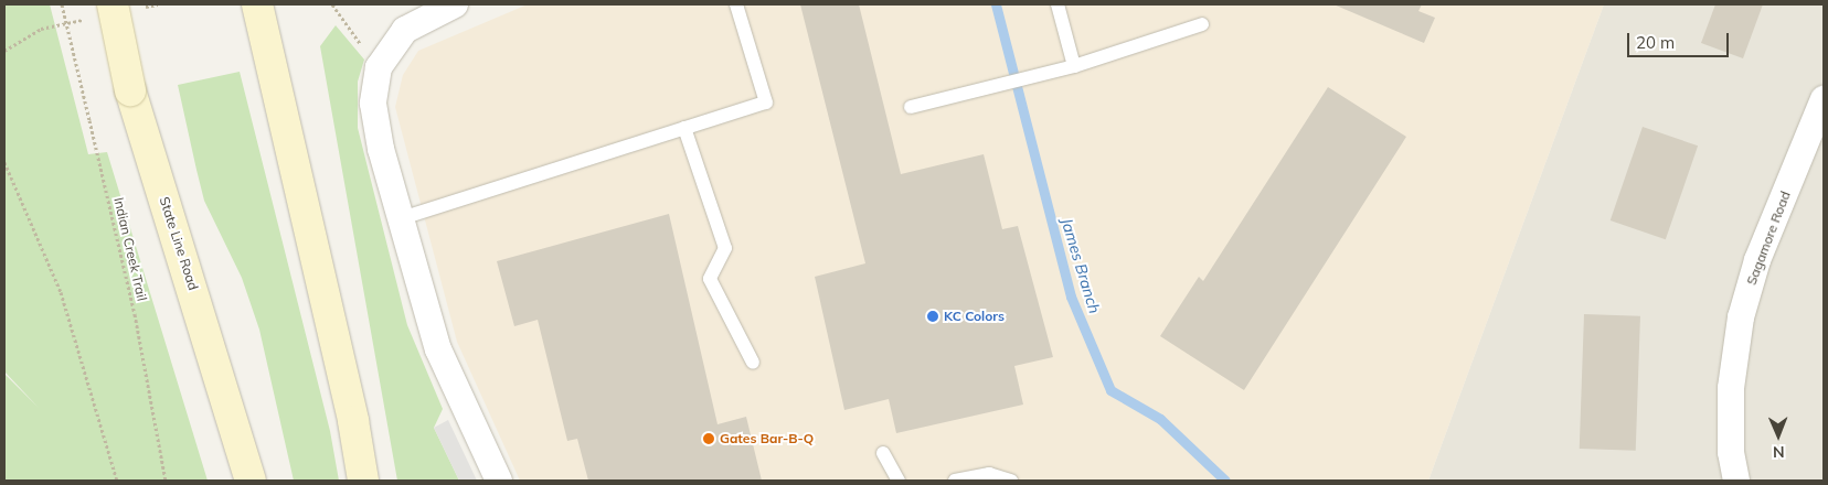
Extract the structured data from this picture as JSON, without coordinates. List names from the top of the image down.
{
  "streets": {
    "main road": ["State Line Road"],
    "street": ["Sagamore Road"],
    "path": ["Indian Creek Trail"]
  },
  "water": ["James Branch"],
  "places": ["KC Colors", "Gates Bar-B-Q"],
  "scale_bar": "20 m",
  "north": "bottom"
}
